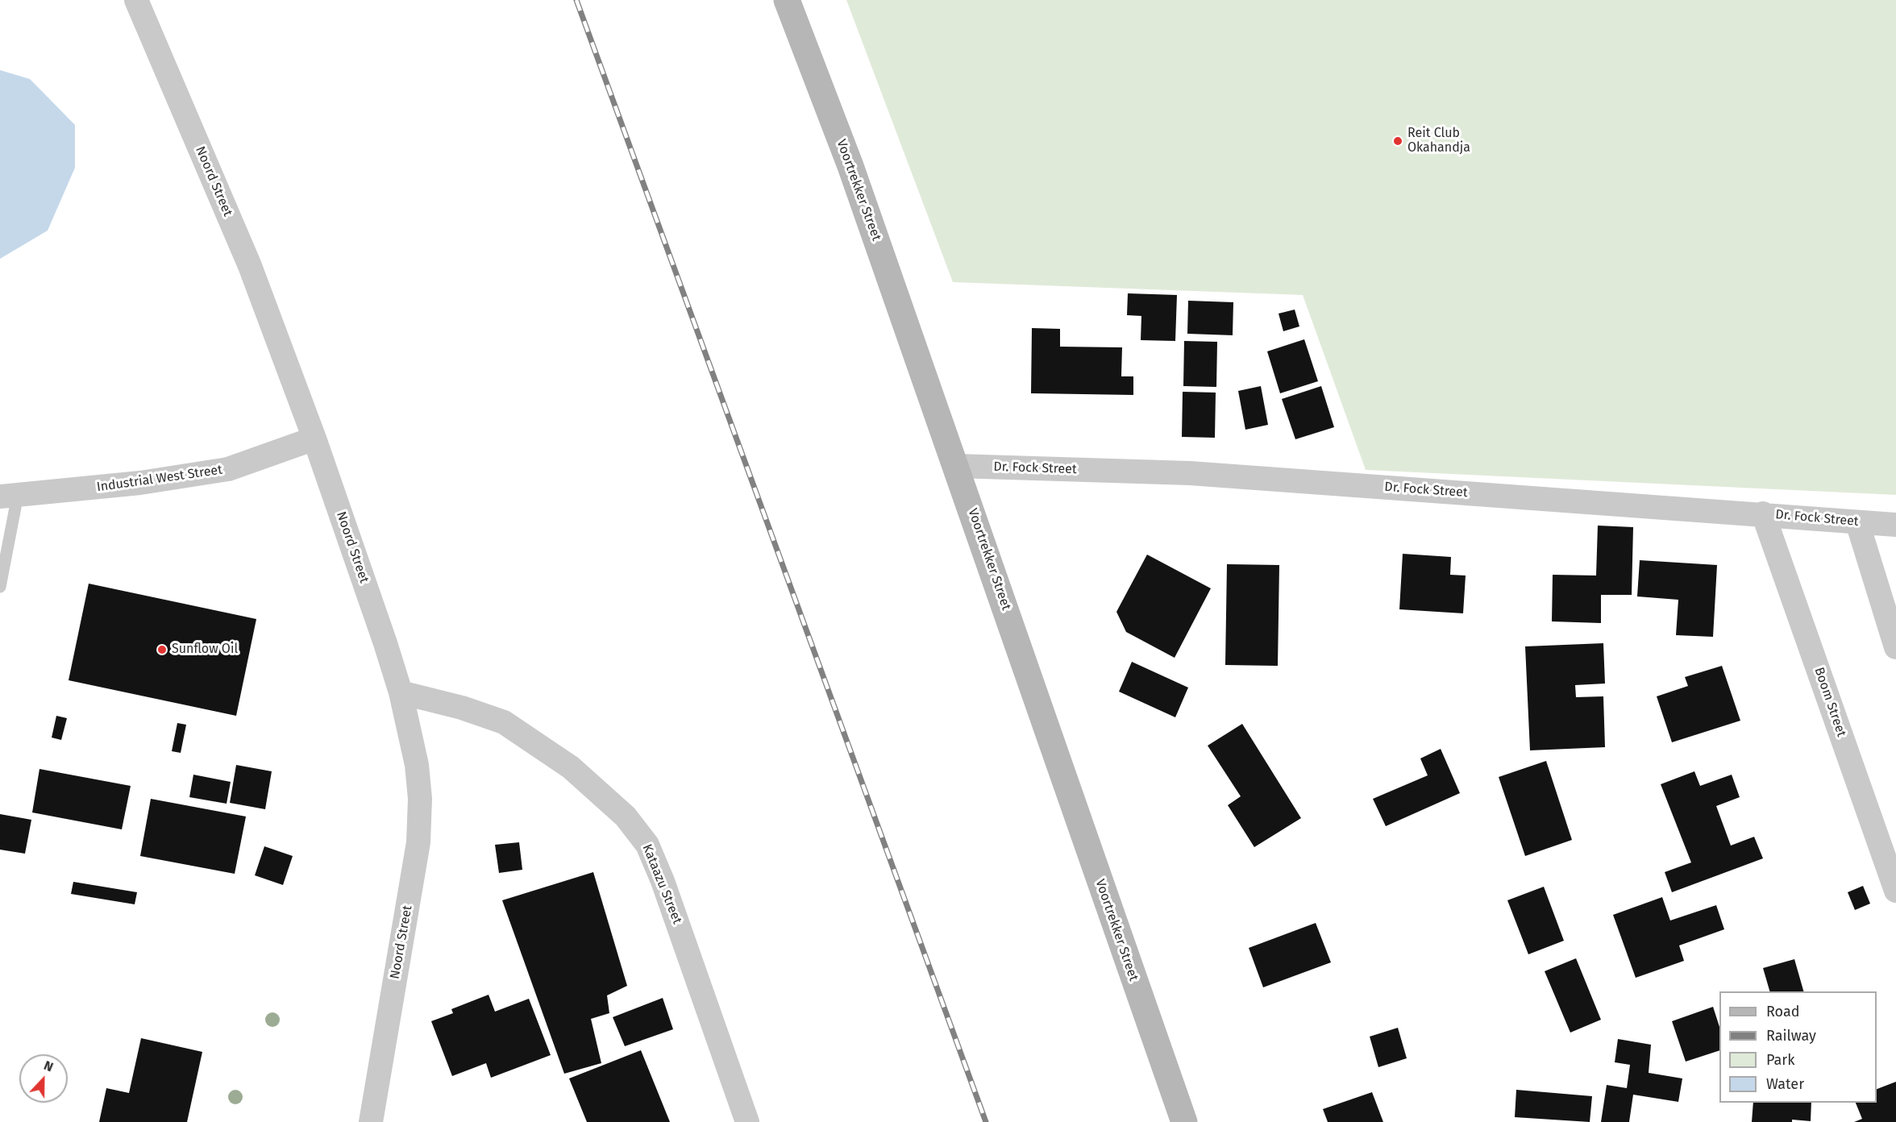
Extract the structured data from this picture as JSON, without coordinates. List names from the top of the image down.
{
  "streets": {
    "main road": ["Voortrekker Street"],
    "street": [
      "Noord Street",
      "Dr. Fock Street",
      "Industrial West Street",
      "Boom Street",
      "Kataazu Street"
    ]
  },
  "crossings": [
    ["Noord Street", "Industrial West Street"],
    ["Noord Street", "Kataazu Street"],
    ["Voortrekker Street", "Dr. Fock Street"],
    ["Dr. Fock Street", "Boom Street"]
  ],
  "places": ["Reit Club Okahandja", "Sunflow Oil"],
  "legend": [
    "Road",
    "Railway",
    "Park",
    "Water"
  ],
  "north": "top"
}
